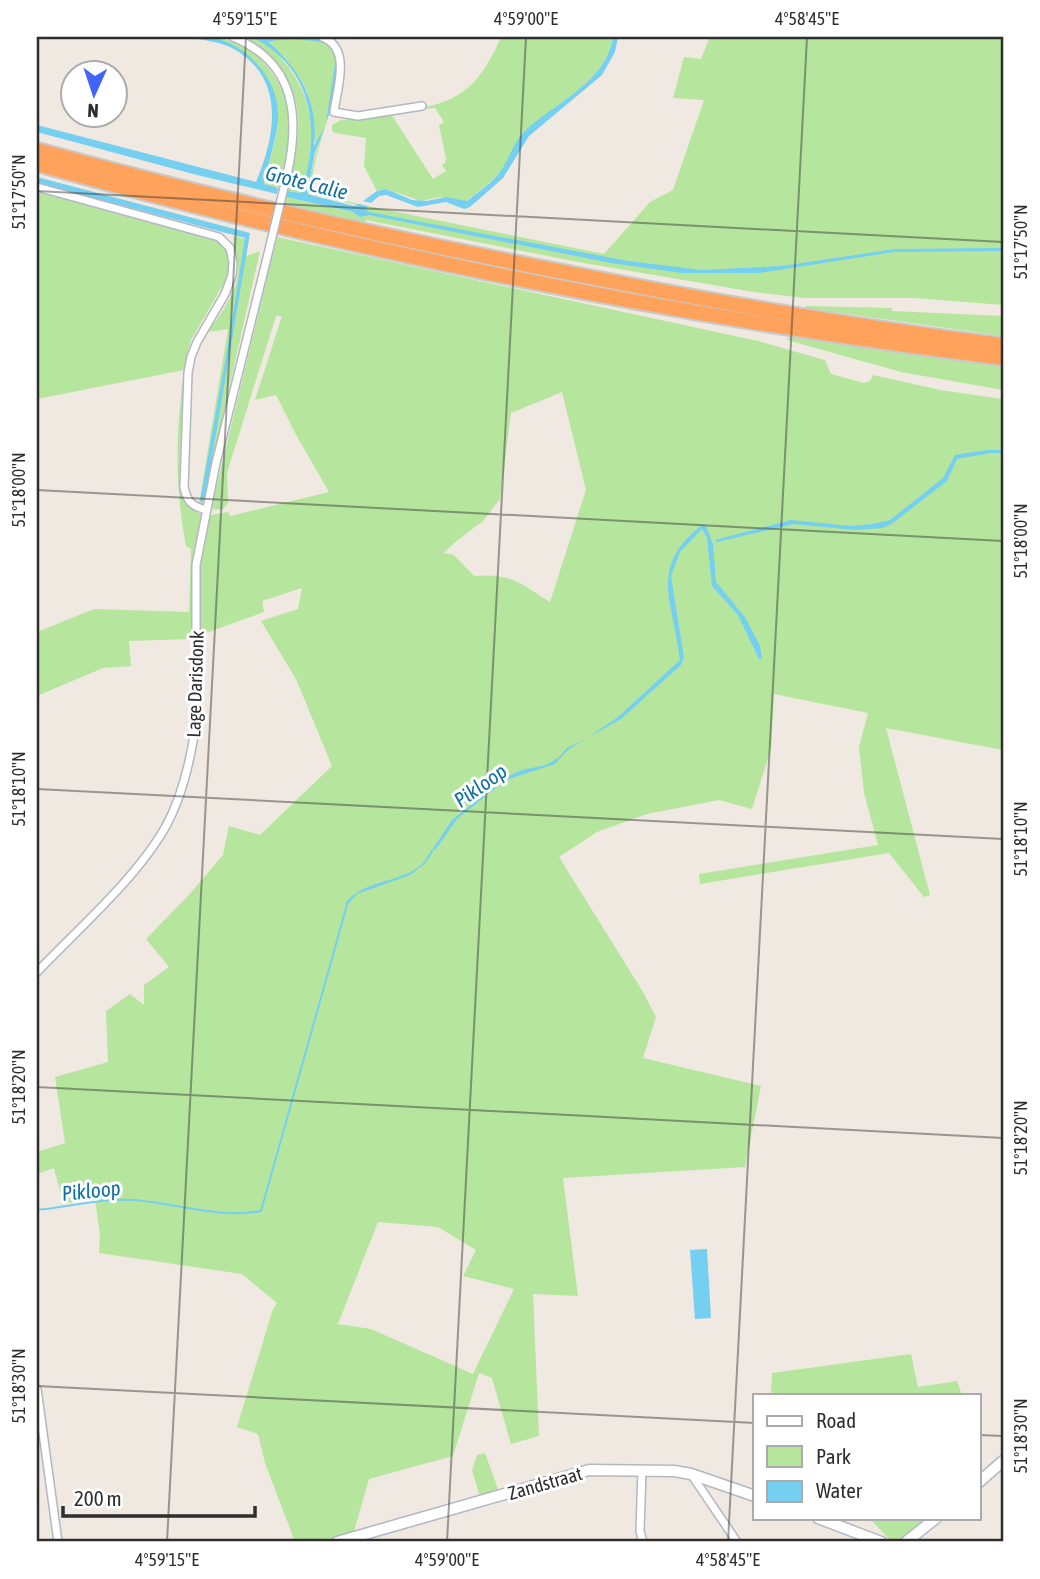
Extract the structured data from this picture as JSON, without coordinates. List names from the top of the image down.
{
  "streets": {
    "street": ["Lage Darisdonk", "Zandstraat"]
  },
  "water": ["Grote Calie", "Pikloop"],
  "legend": ["Road", "Park", "Water"],
  "scale_bar": "200 m",
  "north": "bottom",
  "coordinates": [
    "4°59'15\"E",
    "4°59'00\"E",
    "4°58'45\"E",
    "51°17'50\"N",
    "51°18'00\"N",
    "51°18'10\"N",
    "51°18'20\"N",
    "51°18'30\"N"
  ]
}
